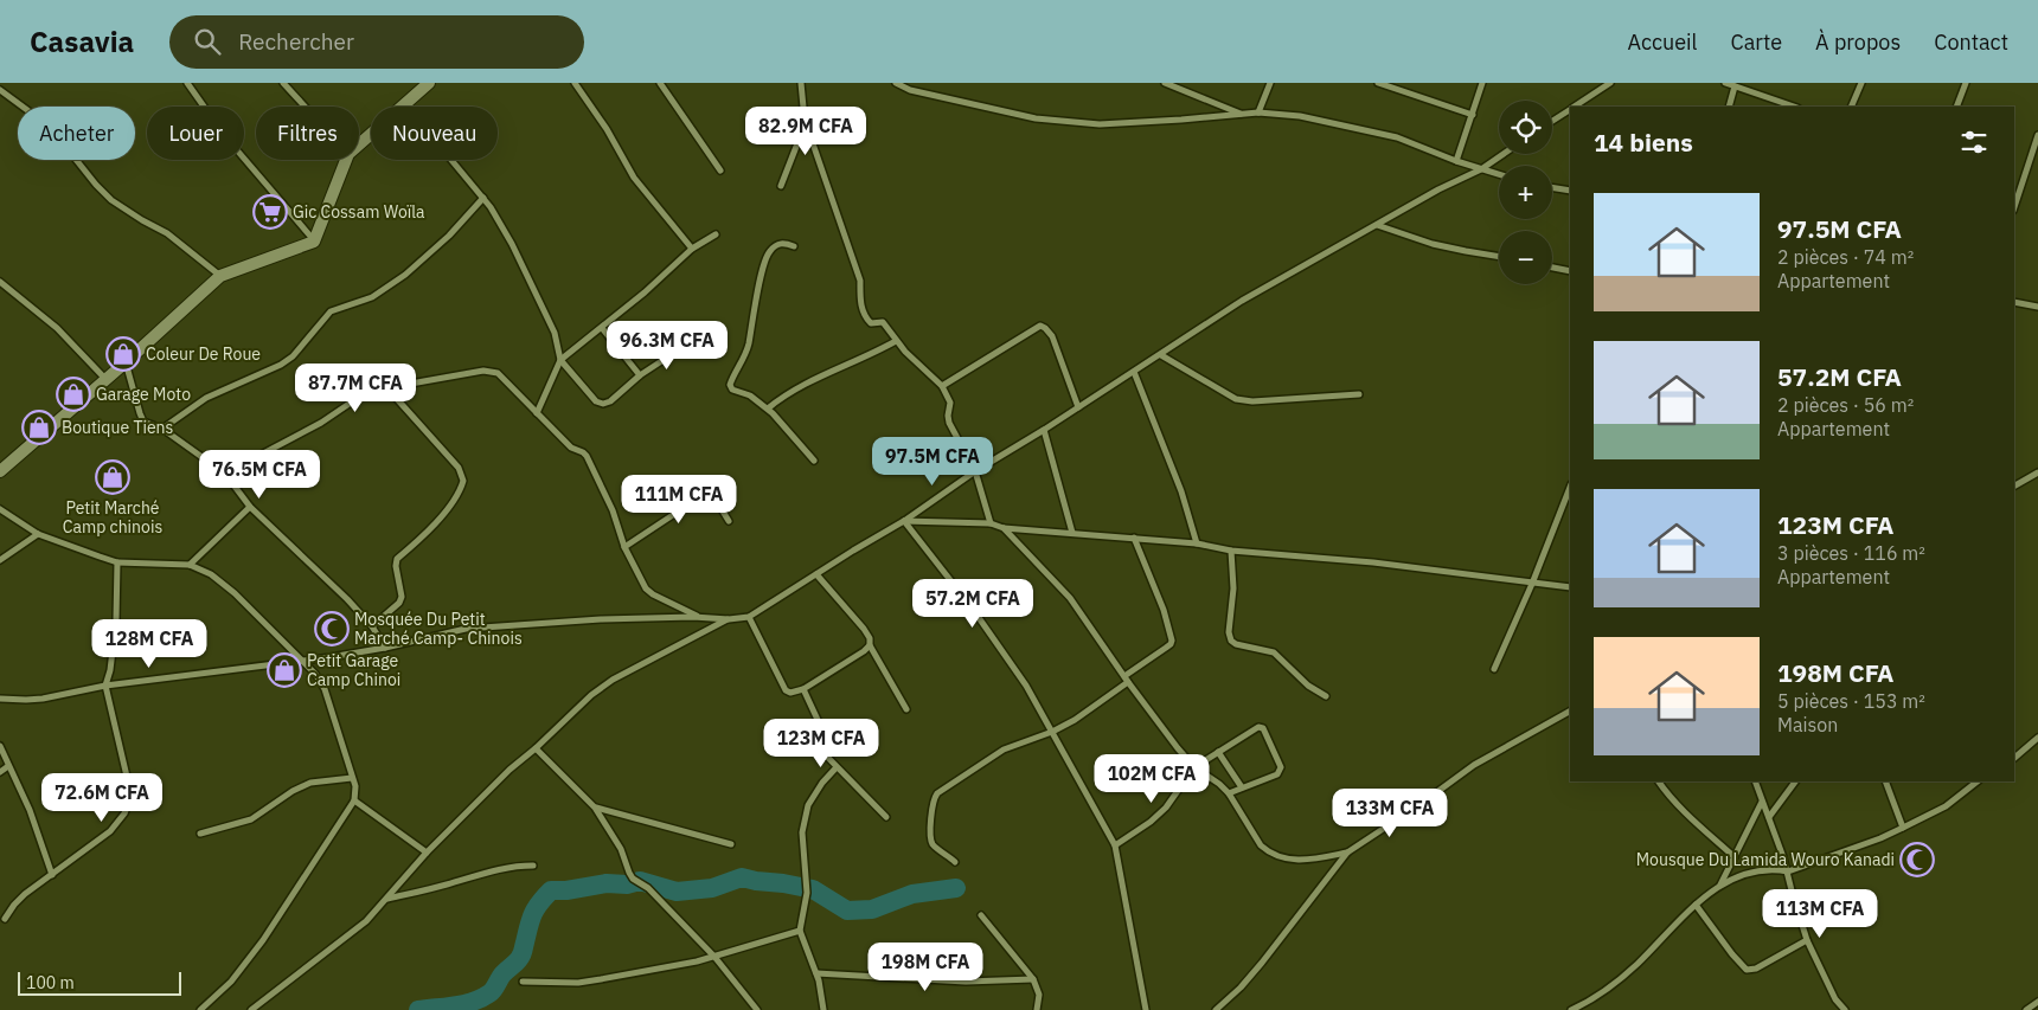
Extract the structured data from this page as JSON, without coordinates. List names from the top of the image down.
{
  "places": {
    "supermarket": ["Gic Cossam Woïla"],
    "shop": [
      "Coleur De Roue",
      "Garage Moto",
      "Boutique Tiens",
      "Petit Marché Camp chinois",
      "Petit Garage Camp Chinoi"
    ],
    "mosque": ["Mosquée Du Petit Marché Camp- Chinois", "Mousque Du Lamida Wouro Kanadi"]
  },
  "scale_bar": "100 m",
  "page": {
    "header": "Casavia",
    "search": "Rechercher",
    "nav": [
      "Accueil",
      "Carte",
      "À propos",
      "Contact"
    ],
    "map_buttons": ["+", "−"],
    "price": [
      "82.9M CFA",
      "96.3M CFA",
      "87.7M CFA",
      "97.5M CFA",
      "76.5M CFA",
      "111M CFA",
      "57.2M CFA",
      "128M CFA",
      "123M CFA",
      "102M CFA",
      "72.6M CFA",
      "133M CFA",
      "113M CFA",
      "198M CFA"
    ],
    "chip": [
      "Acheter",
      "Louer",
      "Filtres",
      "Nouveau"
    ],
    "heading": "14 biens",
    "list": [
      {
        "name": "97.5M CFA",
        "note": "2 pièces · 74 m² · Appartement"
      },
      {
        "name": "57.2M CFA",
        "note": "2 pièces · 56 m² · Appartement"
      },
      {
        "name": "123M CFA",
        "note": "3 pièces · 116 m² · Appartement"
      },
      {
        "name": "198M CFA",
        "note": "5 pièces · 153 m² · Maison"
      }
    ],
    "scale": "100 m"
  }
}
